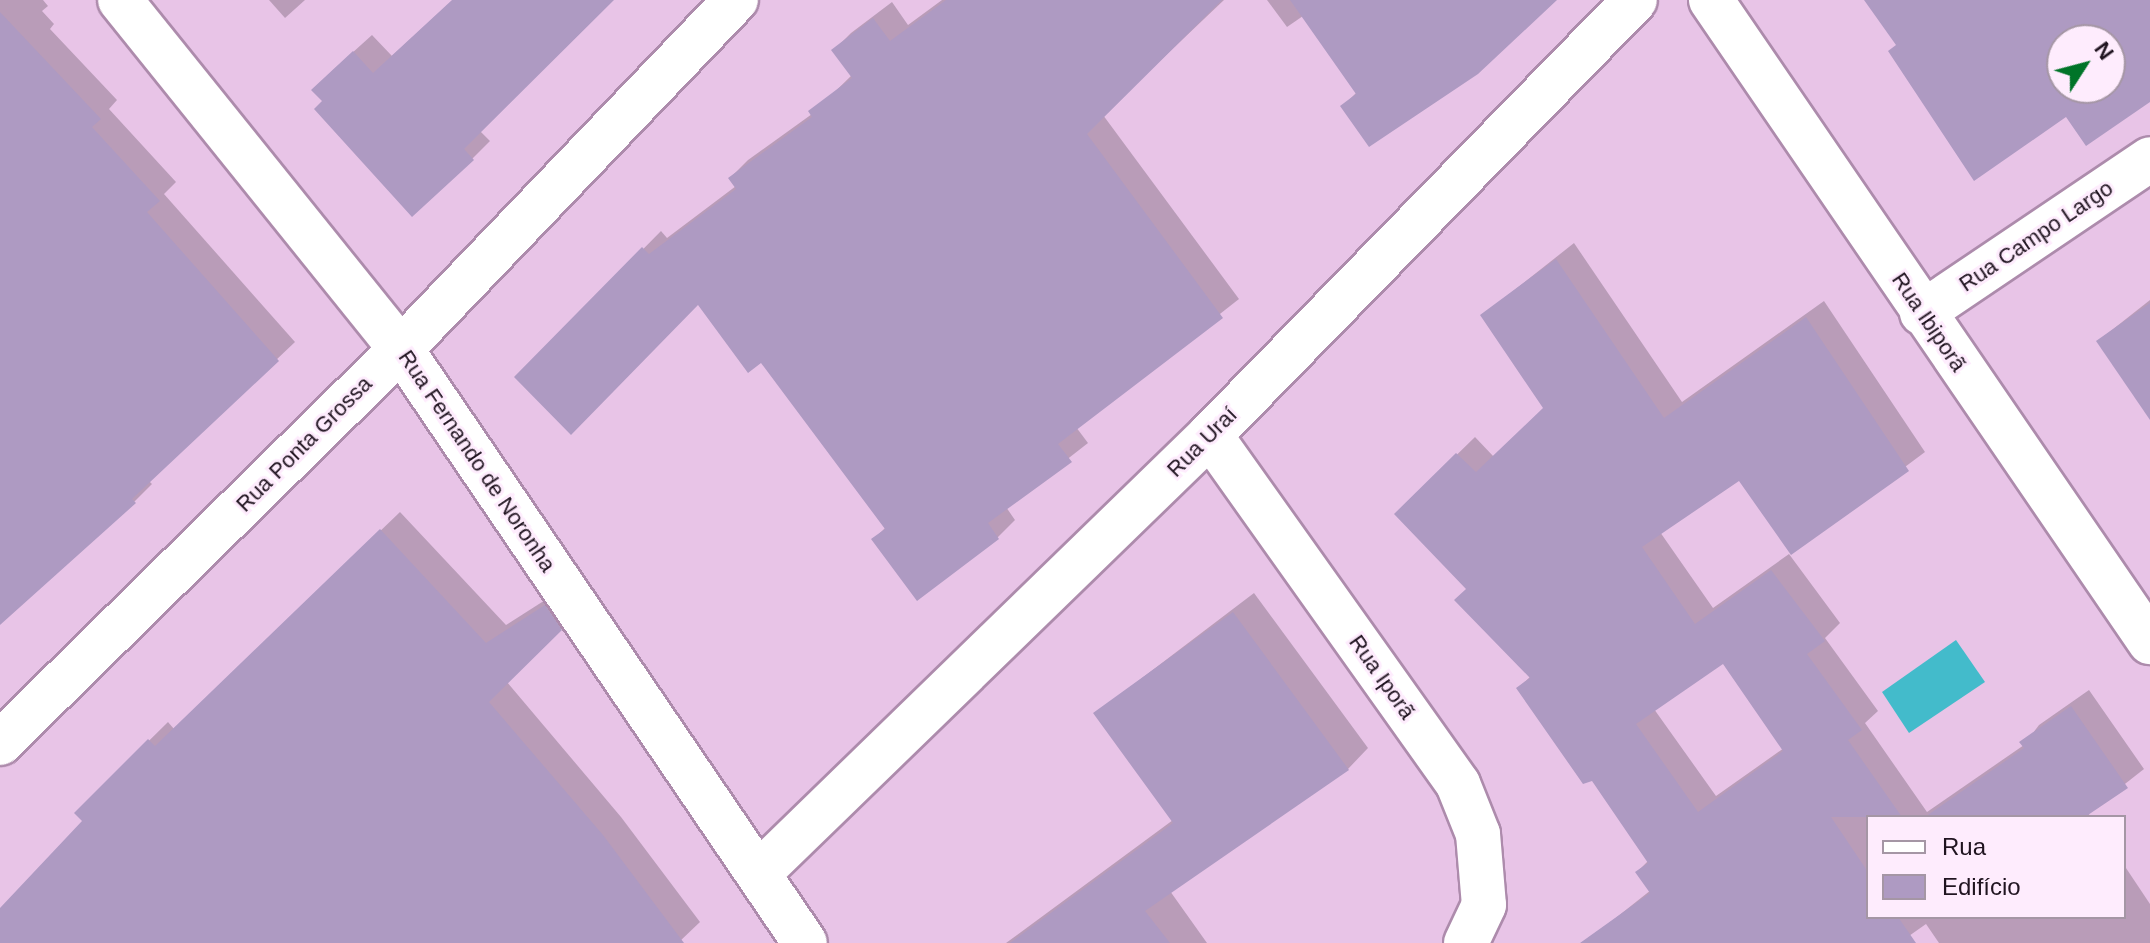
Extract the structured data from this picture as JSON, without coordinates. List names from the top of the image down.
{
  "streets": {
    "street": [
      "Rua Campo Largo",
      "Rua Ibiporã",
      "Rua Uraí",
      "Rua Ponta Grossa",
      "Rua Fernando de Noronha",
      "Rua Iporã"
    ]
  },
  "crossings": [
    ["Rua Campo Largo", "Rua Ibiporã"],
    ["Rua Uraí", "Rua Fernando de Noronha"],
    ["Rua Uraí", "Rua Iporã"],
    ["Rua Ponta Grossa", "Rua Fernando de Noronha"]
  ],
  "legend": ["Rua", "Edifício"],
  "north": "top right"
}
